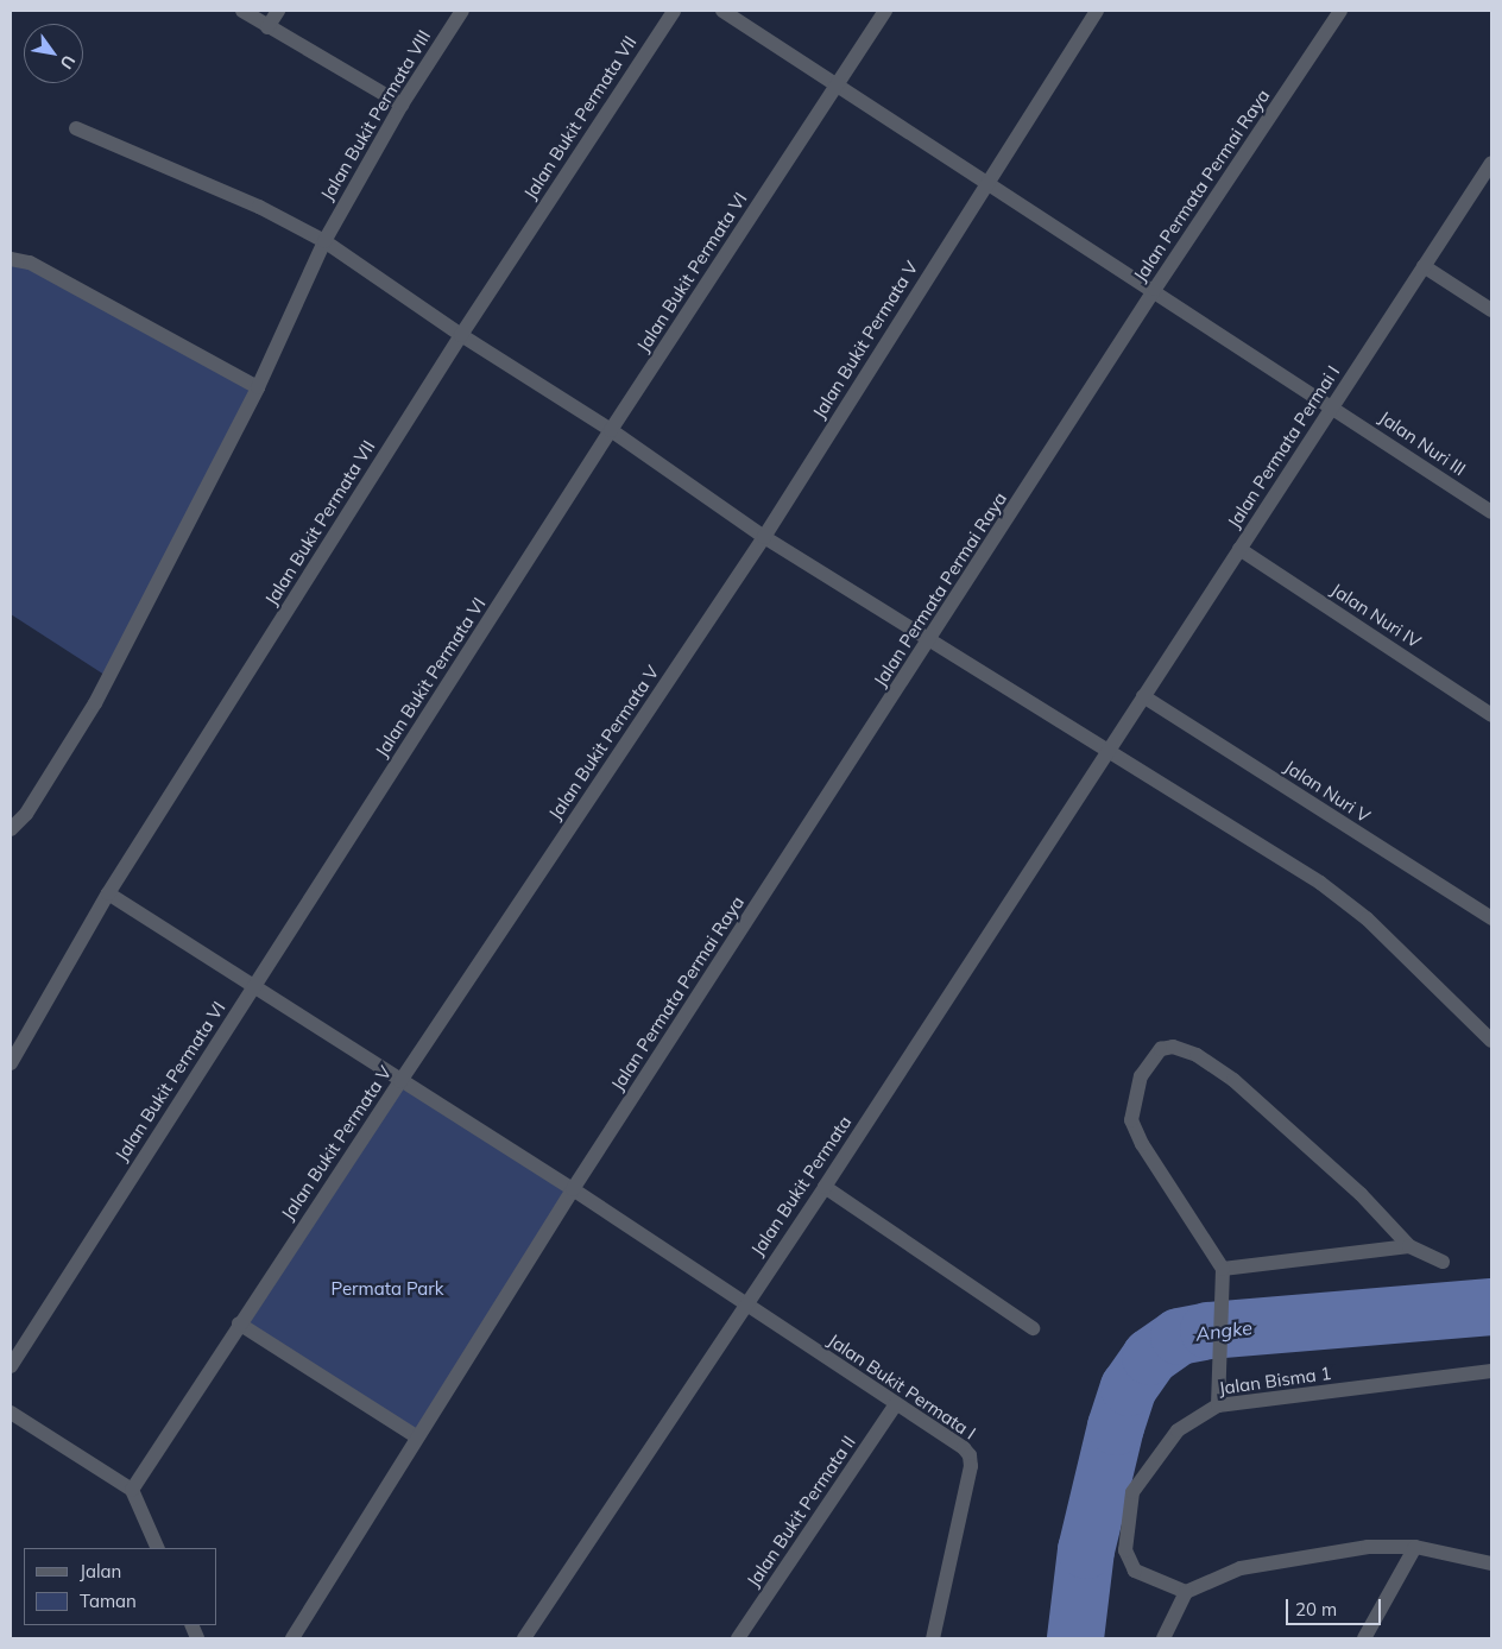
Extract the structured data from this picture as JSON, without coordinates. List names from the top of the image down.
{
  "streets": {
    "street": [
      "Jalan Bukit Permata VIII",
      "Jalan Bukit Permata VII",
      "Jalan Permata Permai Raya",
      "Jalan Bukit Permata VI",
      "Jalan Bukit Permata V",
      "Jalan Nuri III",
      "Jalan Permata Permai I",
      "Jalan Nuri IV",
      "Jalan Nuri V",
      "Jalan Bukit Permata",
      "Jalan Bisma 1",
      "Jalan Bukit Permata I",
      "Jalan Bukit Permata II"
    ]
  },
  "crossings": [
    ["Jalan Bukit Permata VII", "Jalan Bukit Permata I"],
    ["Jalan Permata Permai Raya", "Jalan Nuri III"],
    ["Jalan Permata Permai Raya", "Jalan Bukit Permata I"],
    ["Jalan Bukit Permata VI", "Jalan Nuri III"],
    ["Jalan Bukit Permata VI", "Jalan Bukit Permata I"],
    ["Jalan Bukit Permata V", "Jalan Nuri III"],
    ["Jalan Bukit Permata V", "Jalan Bukit Permata I"],
    ["Jalan Nuri III", "Jalan Permata Permai I"],
    ["Jalan Permata Permai I", "Jalan Nuri IV"],
    ["Jalan Permata Permai I", "Jalan Nuri V"],
    ["Jalan Permata Permai I", "Jalan Bukit Permata"],
    ["Jalan Bukit Permata", "Jalan Bukit Permata I"],
    ["Jalan Bukit Permata I", "Jalan Bukit Permata II"]
  ],
  "water": ["Angke"],
  "parks": ["Permata Park"],
  "legend": ["Jalan", "Taman"],
  "scale_bar": "20 m",
  "north": "bottom right"
}
